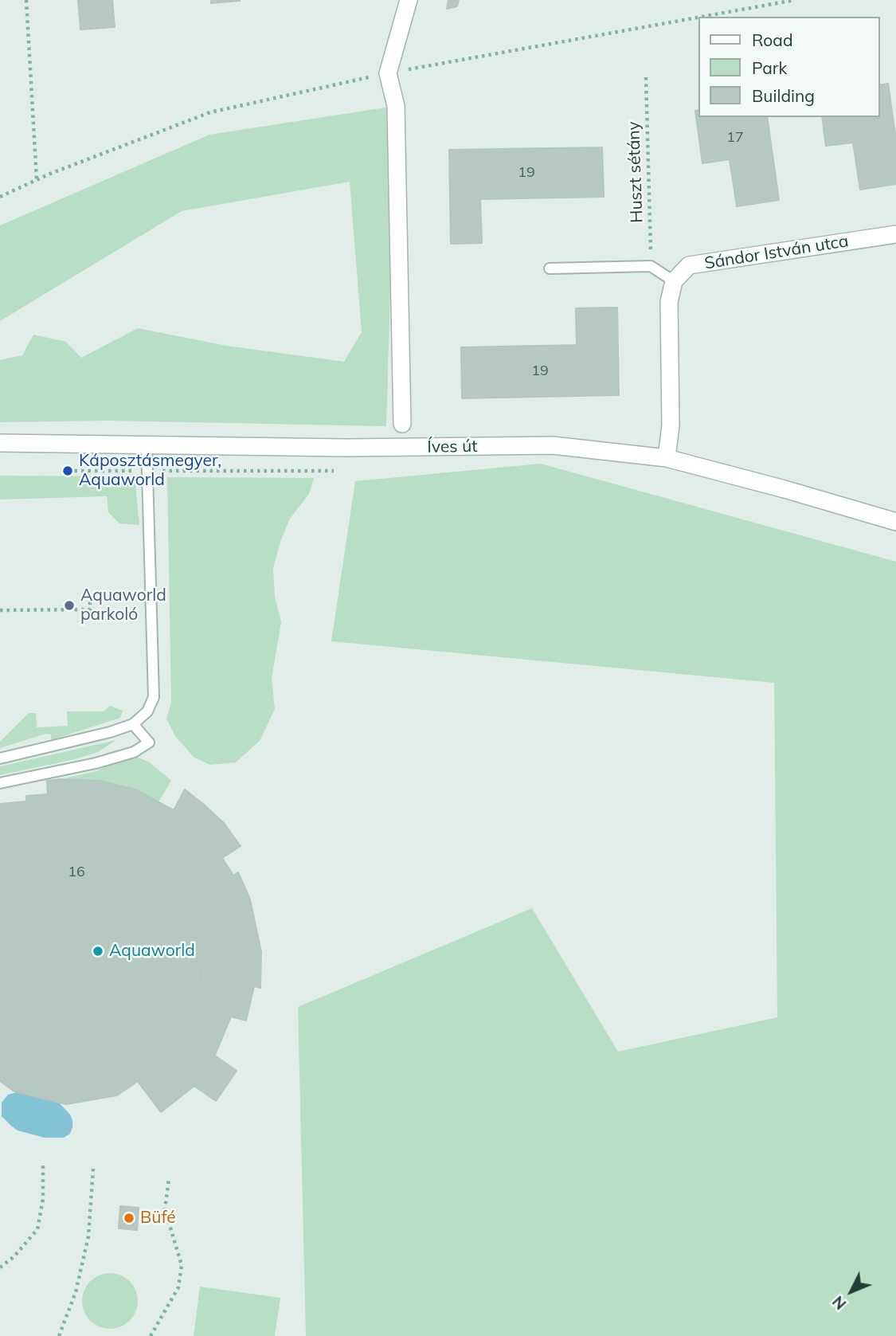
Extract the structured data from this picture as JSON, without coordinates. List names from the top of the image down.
{
  "streets": {
    "street": ["Sándor István utca", "Íves út"],
    "path": ["Huszt sétány"]
  },
  "places": [
    "Káposztásmegyer, Aquaworld",
    "Aquaworld parkoló",
    "Aquaworld",
    "Büfé"
  ],
  "house_numbers": [
    "17",
    "19",
    "19",
    "16"
  ],
  "legend": ["Road", "Park", "Building"],
  "north": "bottom left"
}
